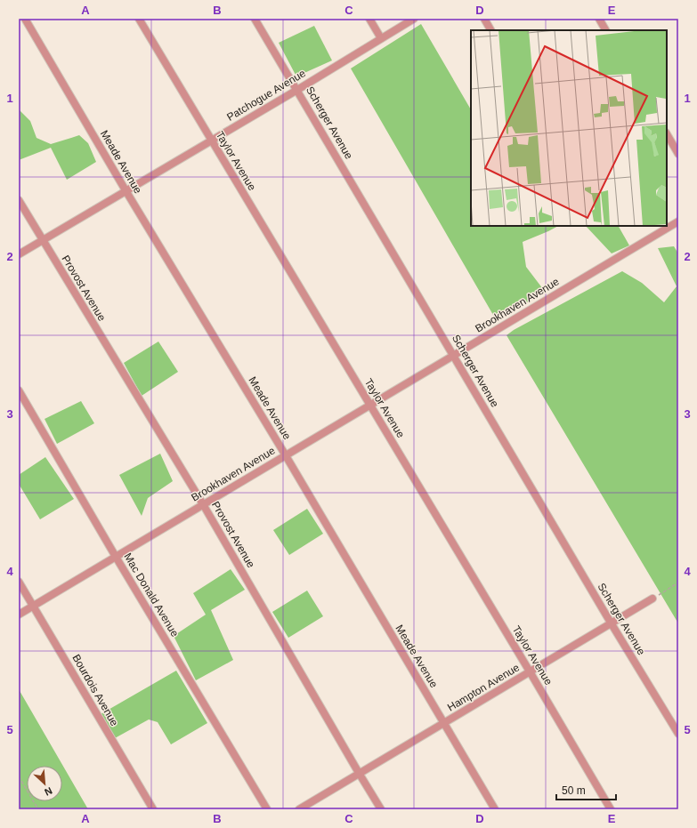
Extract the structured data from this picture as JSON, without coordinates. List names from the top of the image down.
{
  "streets": {
    "street": [
      "Patchogue Avenue",
      "Scherger Avenue",
      "Taylor Avenue",
      "Meade Avenue",
      "Provost Avenue",
      "Brookhaven Avenue",
      "Mac Donald Avenue",
      "Hampton Avenue",
      "Bourdois Avenue"
    ]
  },
  "crossings": [
    ["Patchogue Avenue", "Scherger Avenue"],
    ["Patchogue Avenue", "Taylor Avenue"],
    ["Patchogue Avenue", "Meade Avenue"],
    ["Patchogue Avenue", "Provost Avenue"],
    ["Scherger Avenue", "Brookhaven Avenue"],
    ["Scherger Avenue", "Hampton Avenue"],
    ["Taylor Avenue", "Brookhaven Avenue"],
    ["Taylor Avenue", "Hampton Avenue"],
    ["Meade Avenue", "Brookhaven Avenue"],
    ["Meade Avenue", "Hampton Avenue"],
    ["Provost Avenue", "Brookhaven Avenue"],
    ["Provost Avenue", "Hampton Avenue"],
    ["Brookhaven Avenue", "Mac Donald Avenue"],
    ["Brookhaven Avenue", "Bourdois Avenue"]
  ],
  "scale_bar": "50 m",
  "north": "bottom right",
  "grid": {
    "columns": [
      "A",
      "B",
      "C",
      "D",
      "E"
    ],
    "rows": [
      "1",
      "2",
      "3",
      "4",
      "5"
    ]
  }
}
